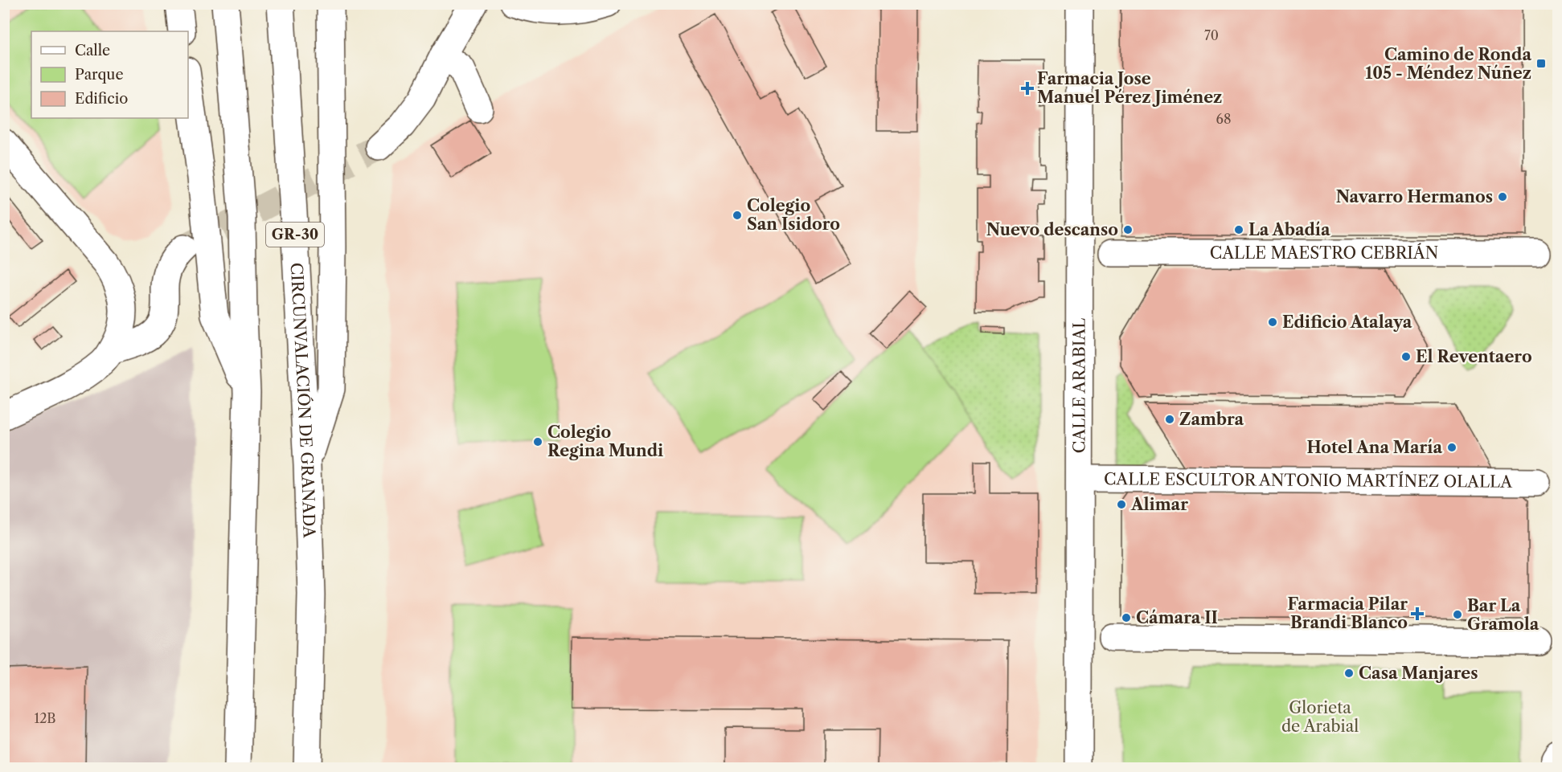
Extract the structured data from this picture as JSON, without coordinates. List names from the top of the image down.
{
  "streets": {
    "main road": [
      "GR-30",
      "CALLE MAESTRO CEBRIÁN",
      "CALLE ARABIAL",
      "CIRCUNVALACIÓN DE GRANADA",
      "CALLE ESCULTOR ANTONIO MARTÍNEZ OLALLA"
    ]
  },
  "crossings": [
    ["CALLE ARABIAL", "CALLE ESCULTOR ANTONIO MARTÍNEZ OLALLA"]
  ],
  "parks": ["Glorieta de Arabial"],
  "places": {
    "transit": ["Camino de Ronda 105 - Méndez Núñez"],
    "health": ["Farmacia Jose Manuel Pérez Jiménez", "Farmacia Pilar Brandi Blanco"],
    "other": [
      "Navarro Hermanos",
      "Colegio San Isidoro",
      "Nuevo descanso",
      "La Abadía",
      "Edificio Atalaya",
      "El Reventaero",
      "Zambra",
      "Colegio Regina Mundi",
      "Hotel Ana María",
      "Alimar",
      "Bar La Gramola",
      "Cámara II",
      "Casa Manjares"
    ]
  },
  "house_numbers": ["70", "68", "12B"],
  "legend": ["Calle", "Parque", "Edificio"]
}
